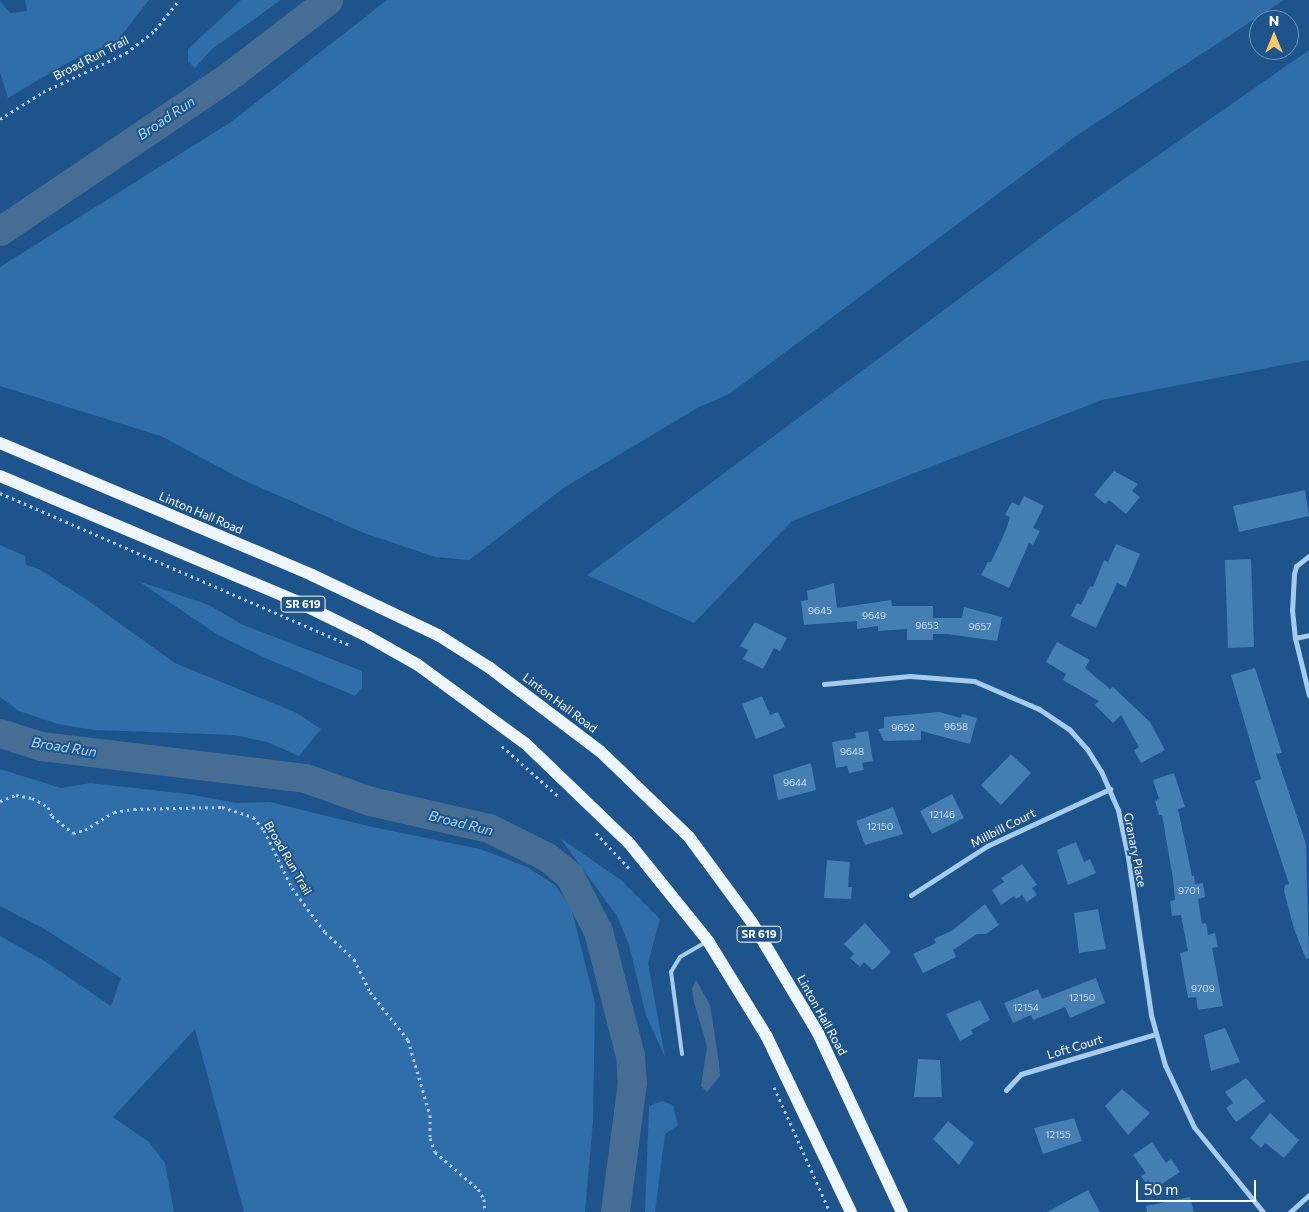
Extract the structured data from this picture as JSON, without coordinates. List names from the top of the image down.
{
  "streets": {
    "main road": ["Linton Hall Road", "SR 619"],
    "street": ["Millbill Court", "Granary Place", "Loft Court"],
    "path": ["Broad Run Trail"]
  },
  "crossings": [
    ["Millbill Court", "Granary Place"],
    ["Granary Place", "Loft Court"]
  ],
  "water": ["Broad Run"],
  "house_numbers": [
    "9645",
    "9649",
    "9653",
    "9657",
    "9658",
    "9652",
    "9648",
    "9644",
    "12146",
    "12150",
    "9701",
    "9709",
    "12150",
    "12154",
    "12155"
  ],
  "scale_bar": "50 m",
  "north": "top"
}
